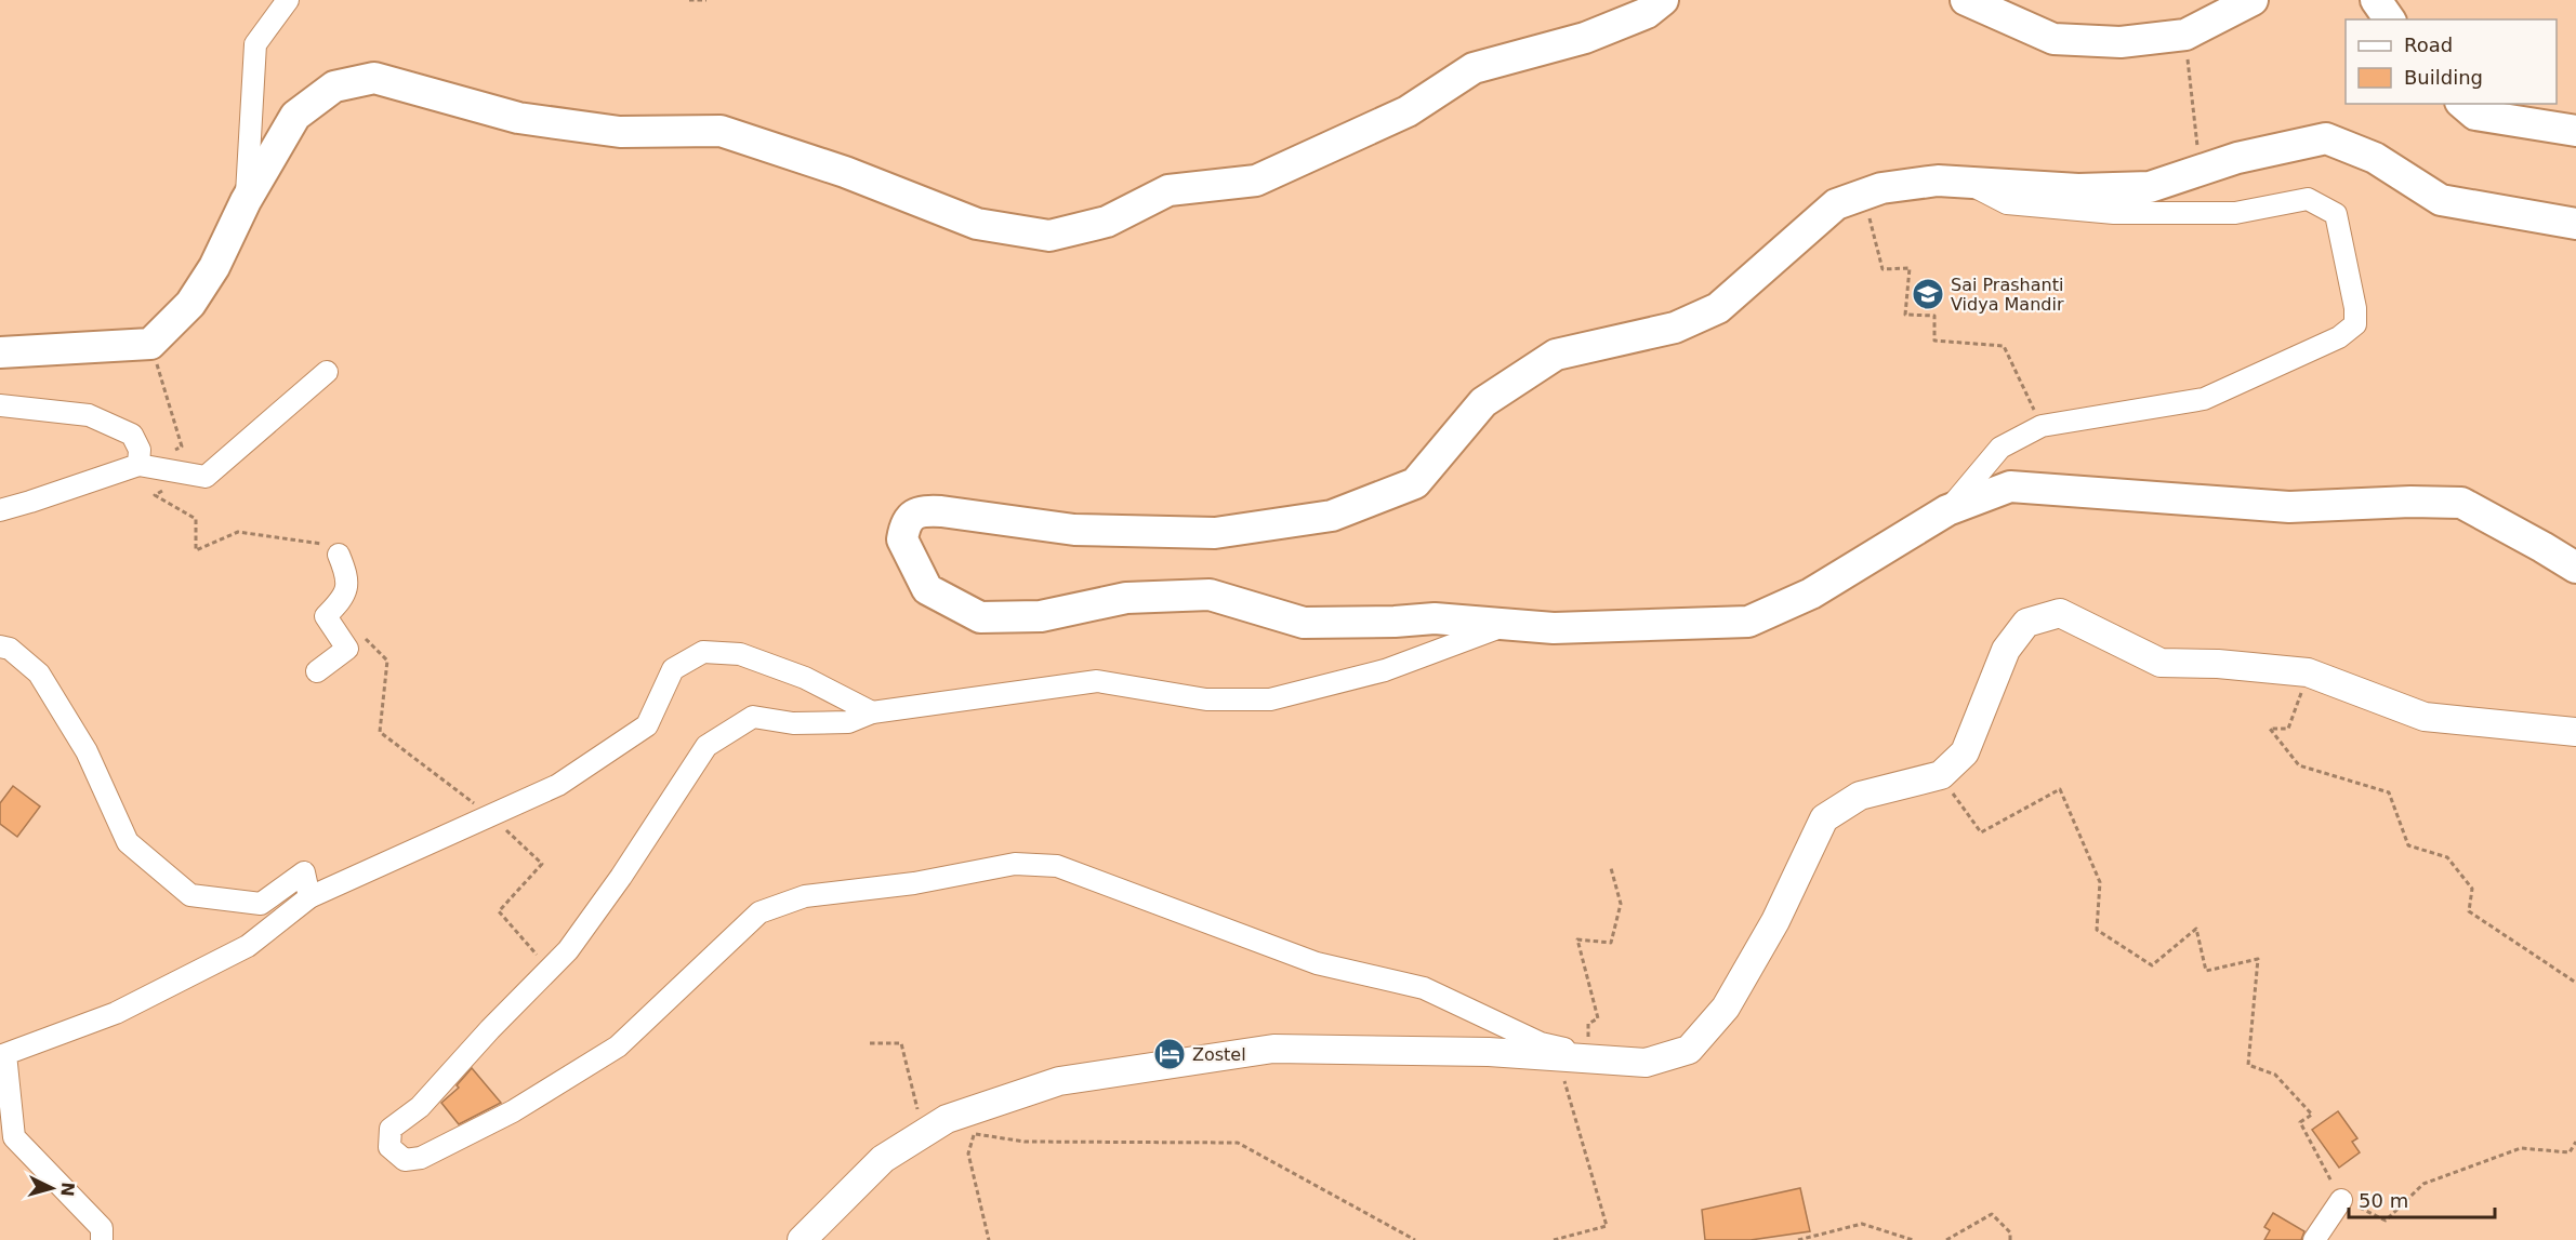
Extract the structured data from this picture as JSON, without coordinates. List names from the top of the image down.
{
  "places": {
    "school or university": ["Sai Prashanti Vidya Mandir"],
    "hotel": ["Zostel"]
  },
  "legend": ["Road", "Building"],
  "scale_bar": "50 m",
  "north": "right"
}
